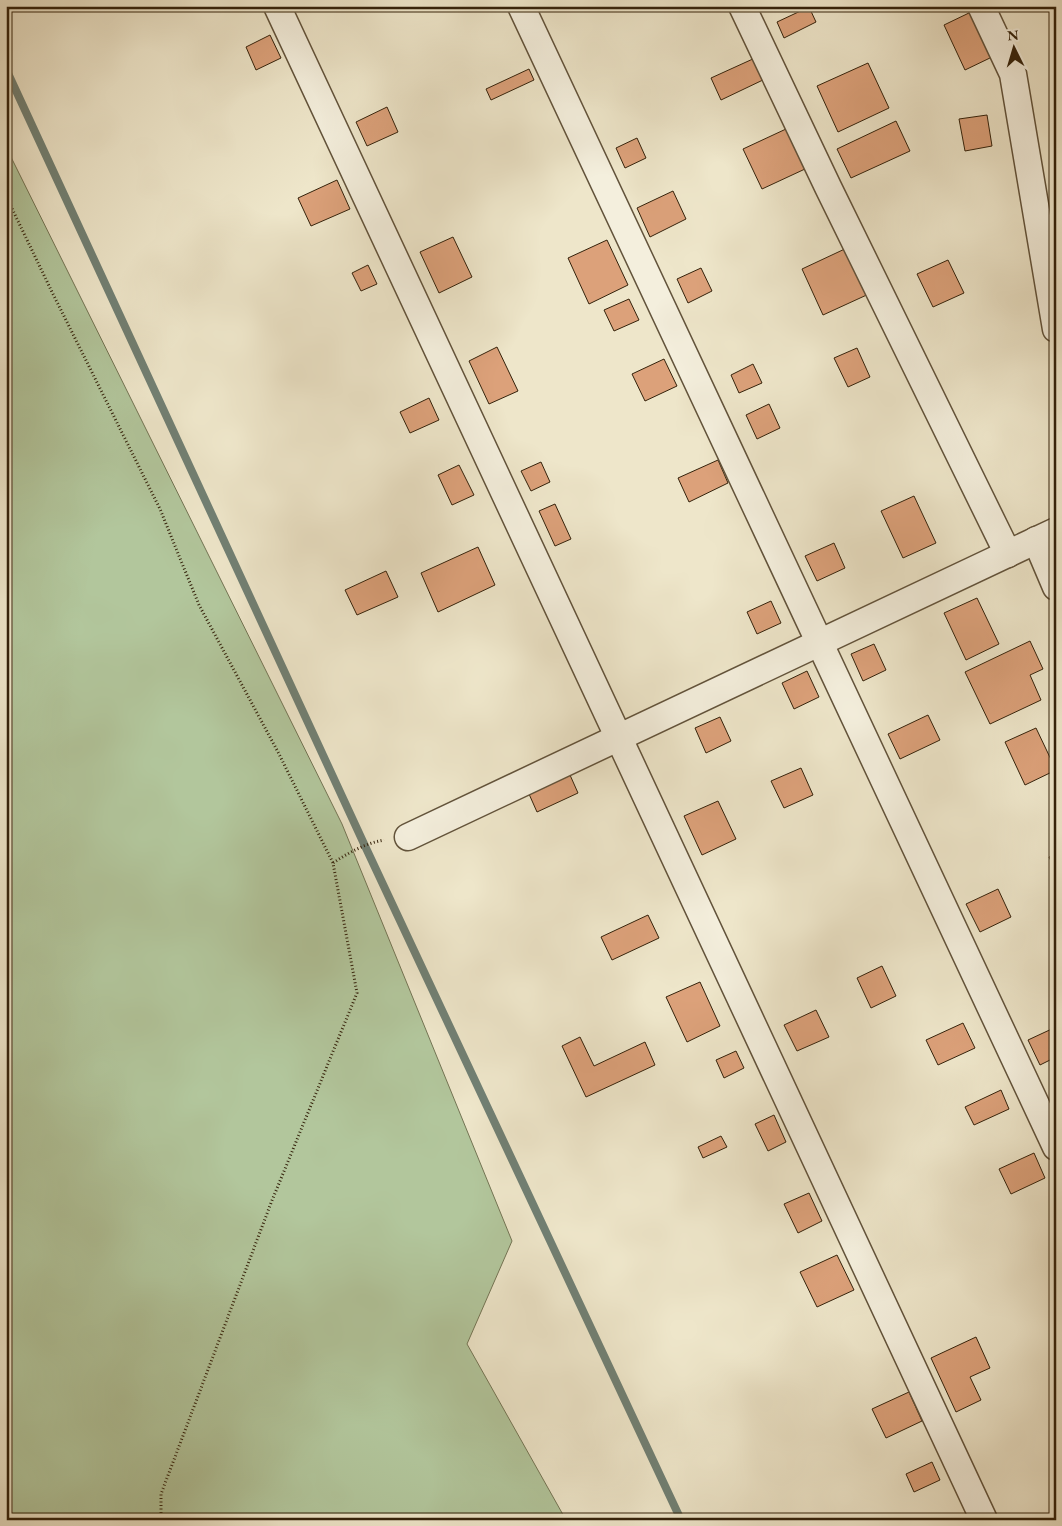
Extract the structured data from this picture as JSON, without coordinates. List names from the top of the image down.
{
  "north": "top"
}
